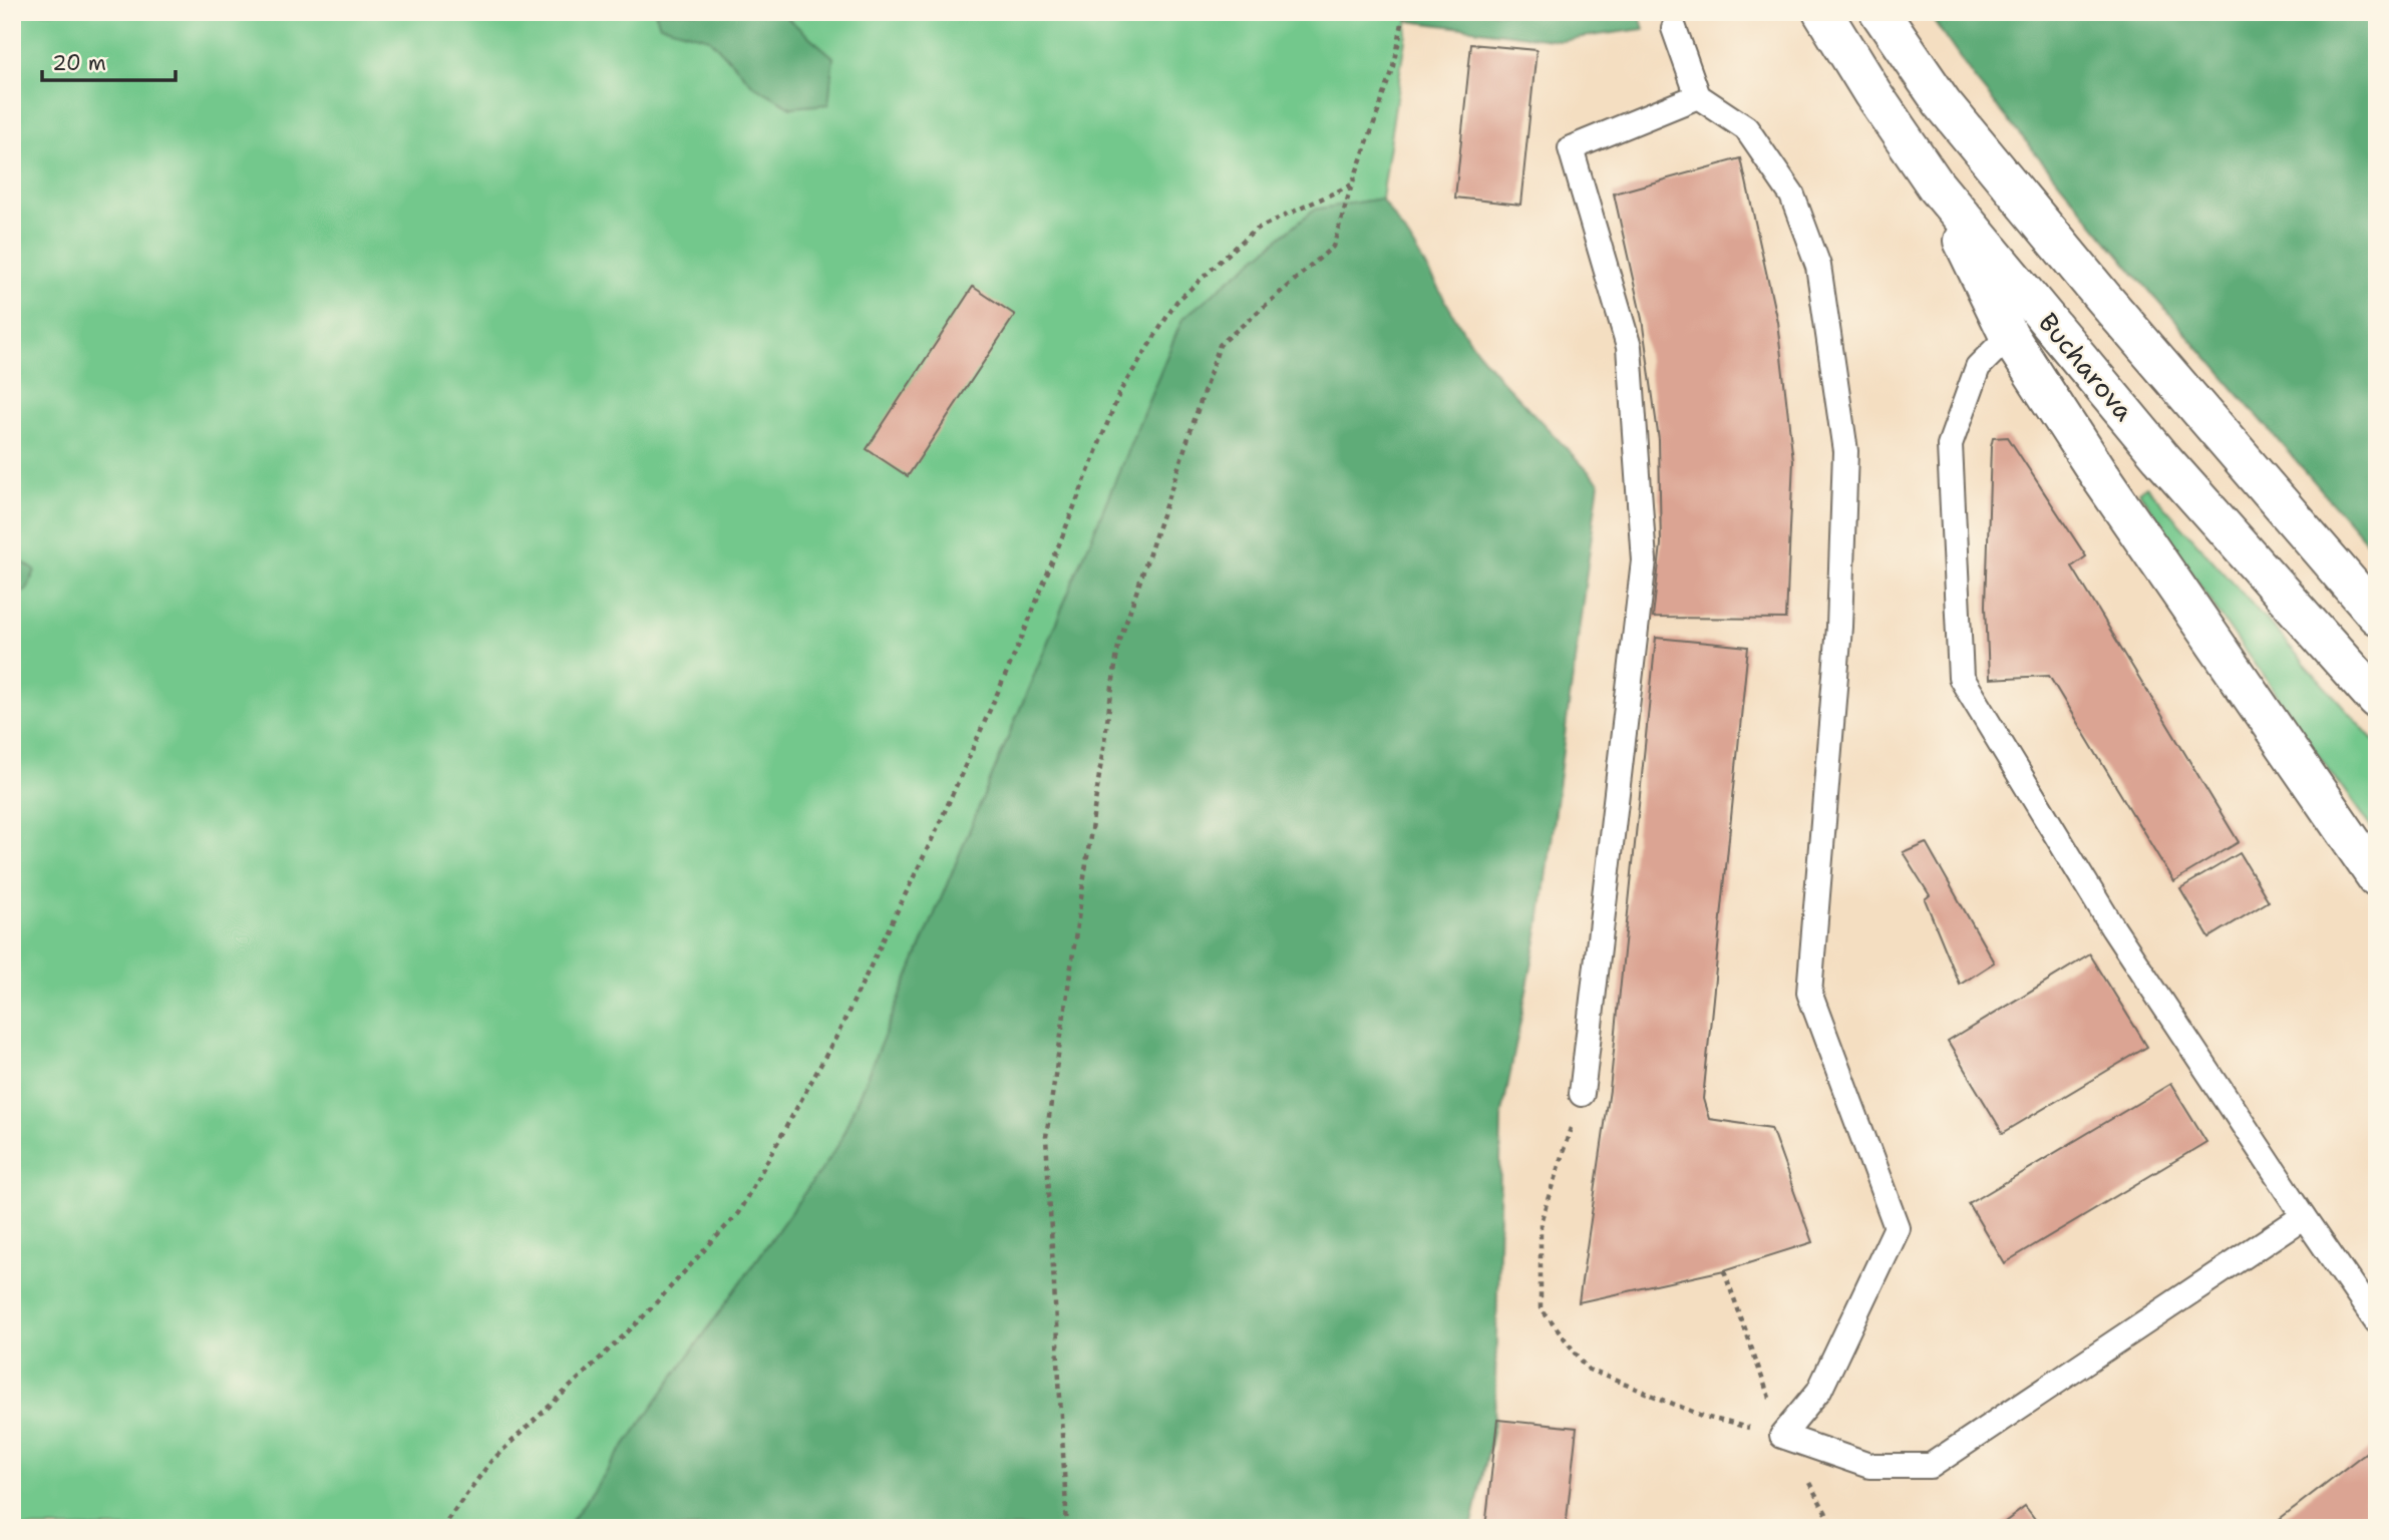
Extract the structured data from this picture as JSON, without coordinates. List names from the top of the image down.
{
  "streets": {
    "main road": ["Bucharova"]
  },
  "scale_bar": "20 m"
}
